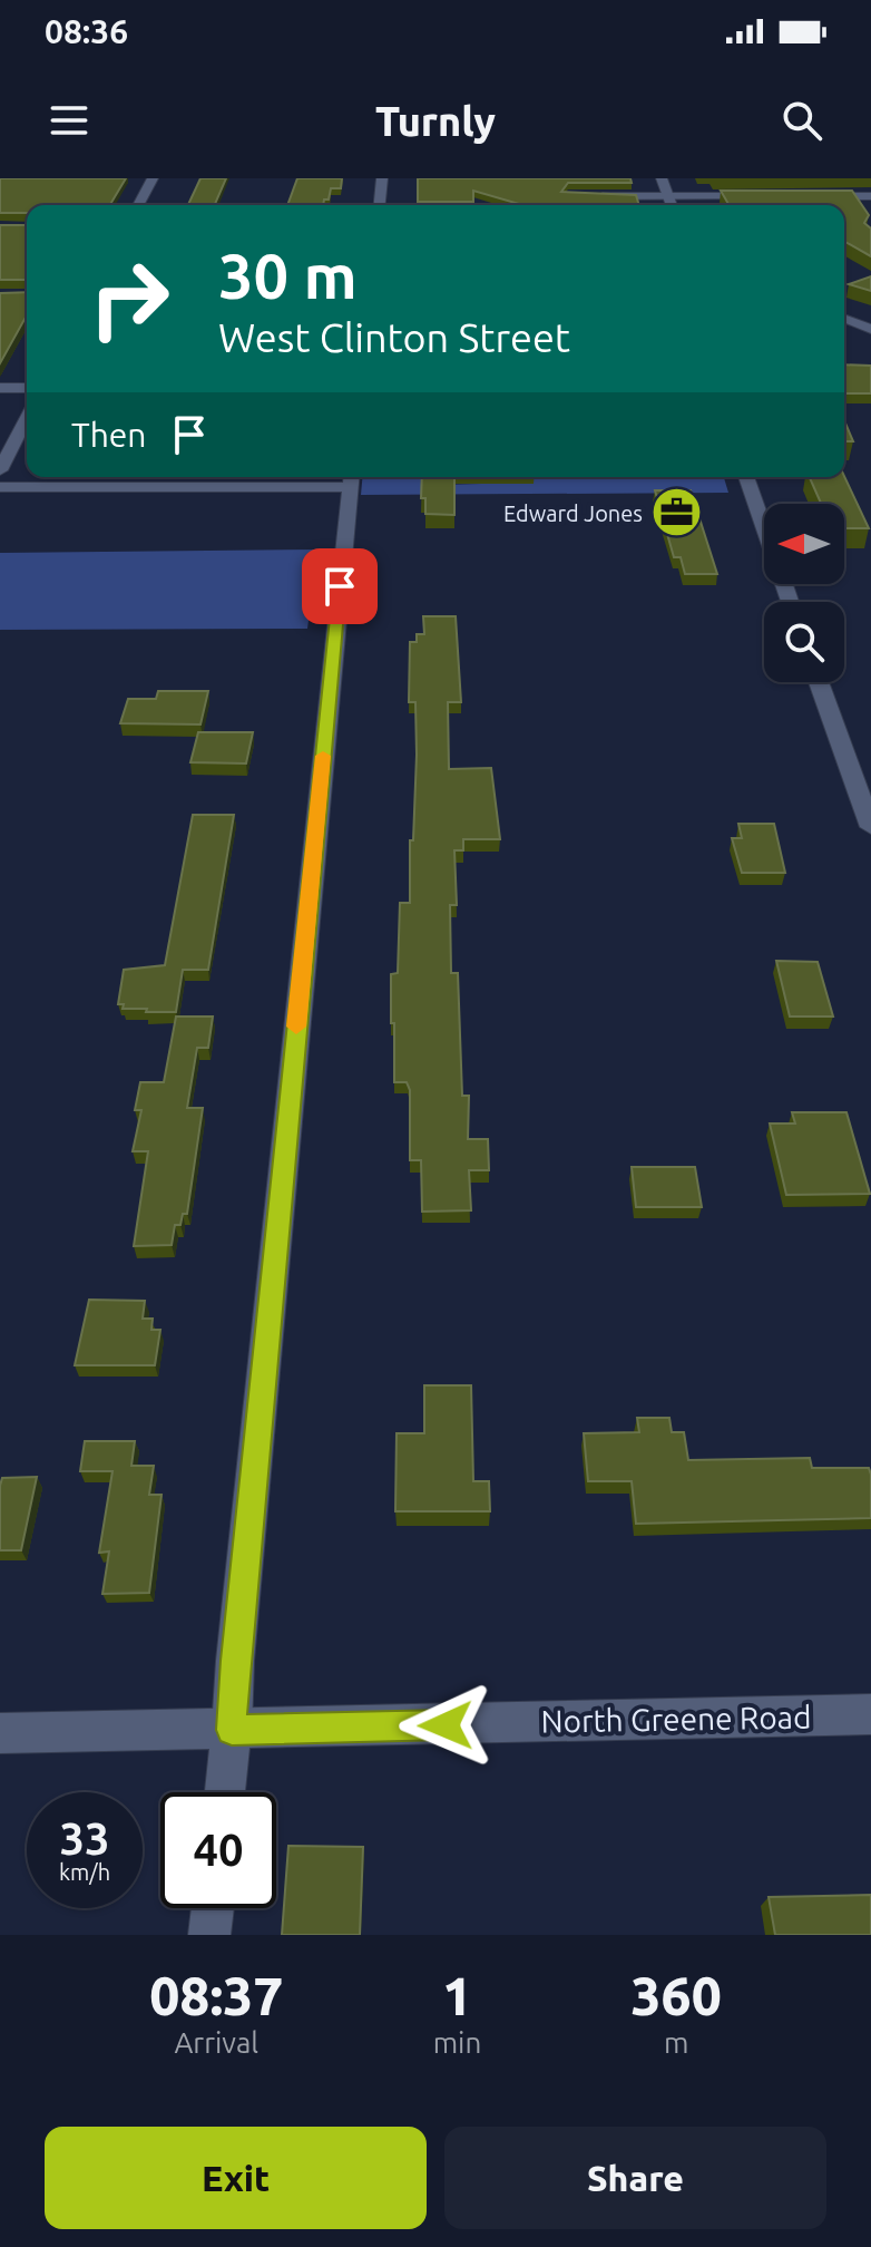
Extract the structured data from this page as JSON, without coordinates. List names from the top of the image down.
{
  "streets": {
    "street": ["North Greene Road"]
  },
  "places": {
    "office": ["Edward Jones"]
  },
  "north": "left",
  "page": {
    "status": "08:36",
    "header": "Turnly",
    "turn": ["30 m", "West Clinton Street"],
    "then": "Then",
    "speed": "33 km/h",
    "limit": "40",
    "eta": [
      "08:37",
      "Arrival",
      "1",
      "min",
      "360",
      "m"
    ],
    "buttons": ["Exit", "Share"]
  }
}
